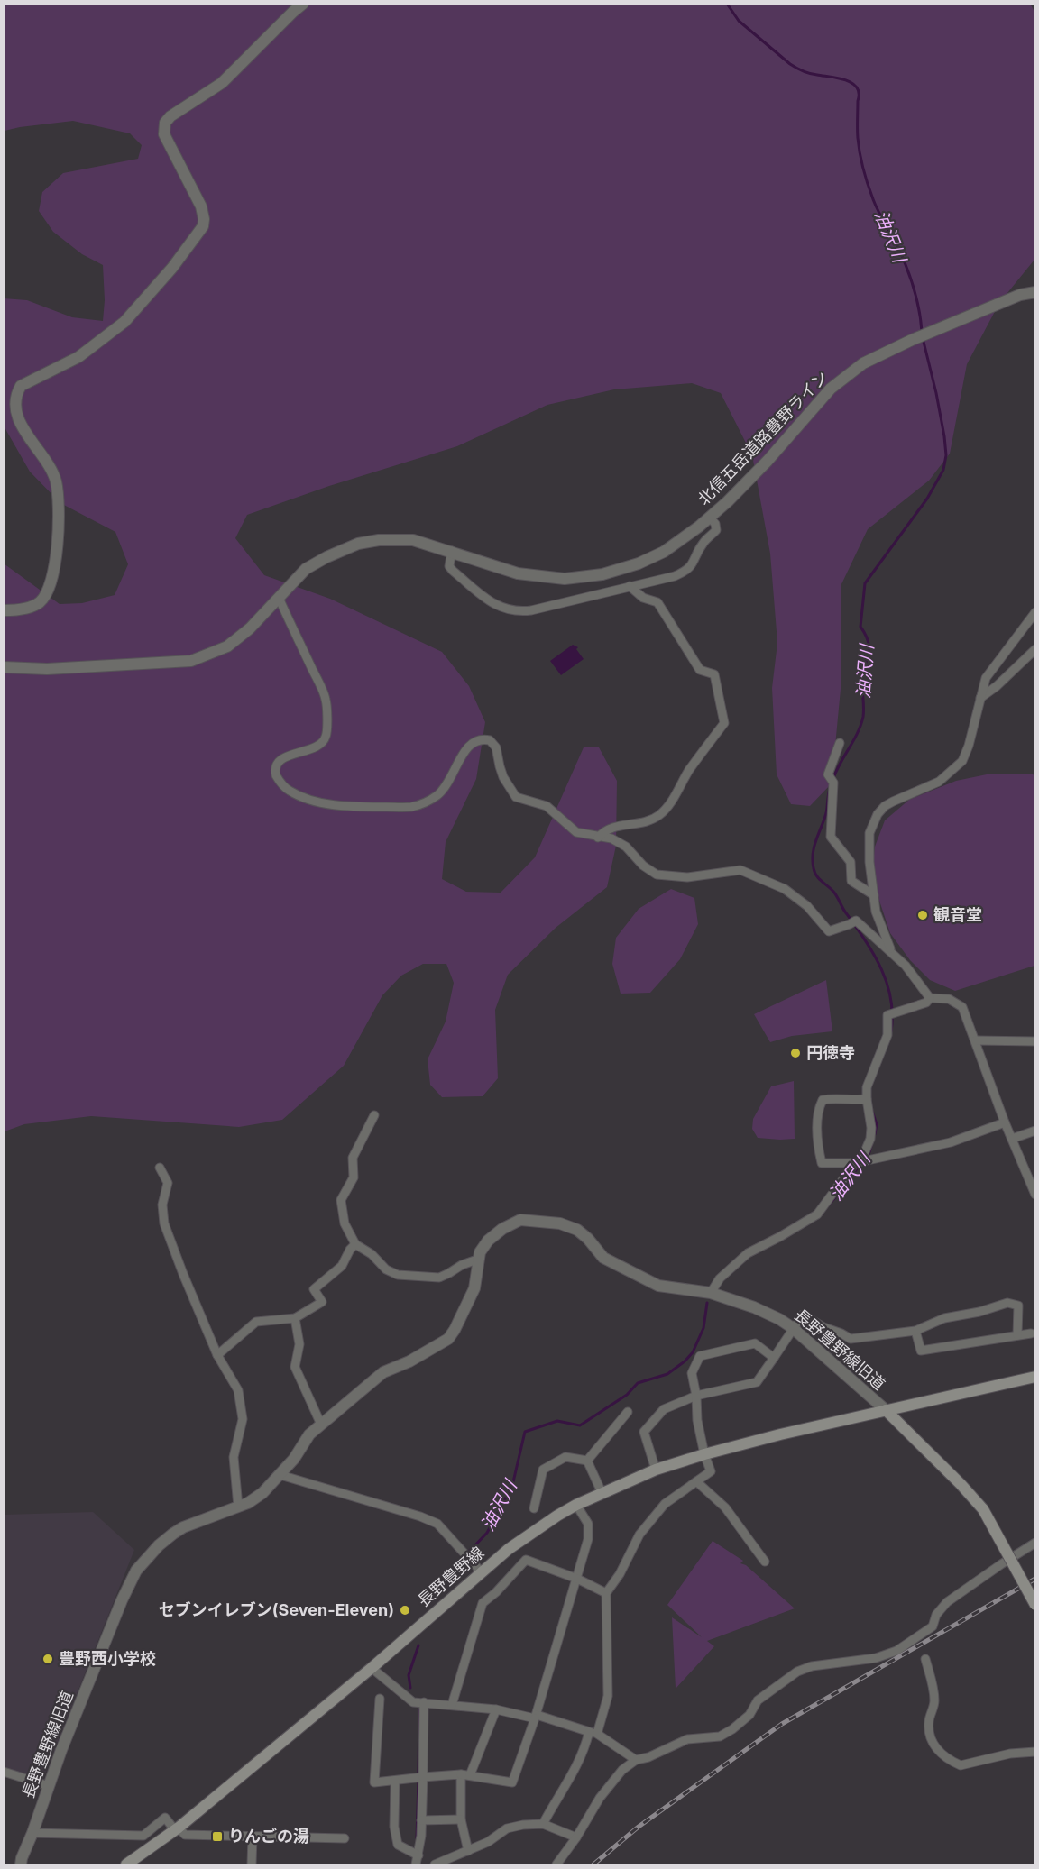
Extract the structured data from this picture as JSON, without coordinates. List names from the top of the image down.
{
  "streets": {
    "main road": ["長野豊野線"],
    "street": ["北信五岳道路豊野ライン", "長野豊野線旧道"]
  },
  "crossings": [
    ["長野豊野線旧道", "長野豊野線"]
  ],
  "water": ["油沢川"],
  "places": {
    "other": [
      "観音堂",
      "円徳寺",
      "セブンイレブン(Seven-Eleven)",
      "豊野西小学校"
    ],
    "transit": ["りんごの湯"]
  }
}
